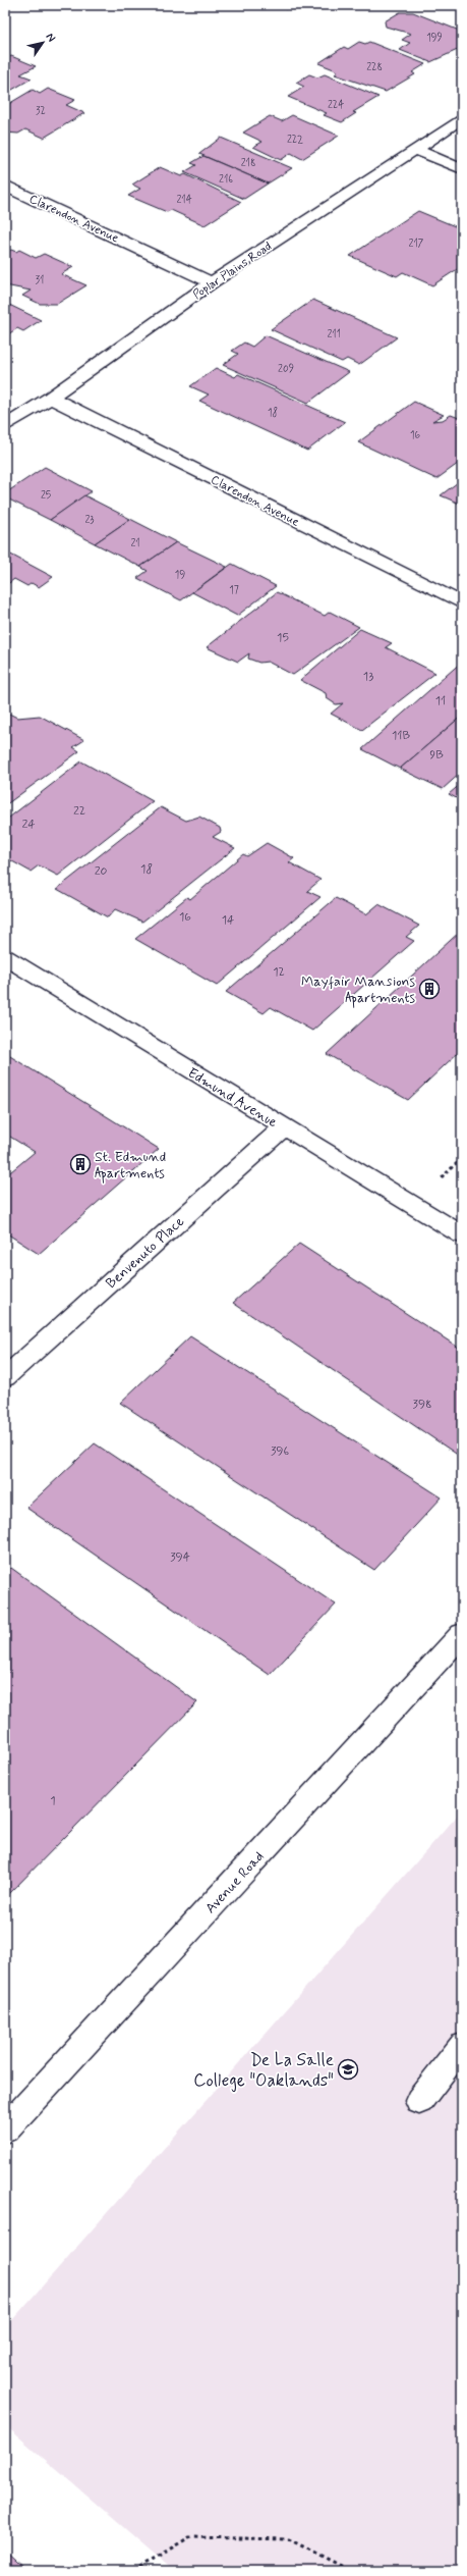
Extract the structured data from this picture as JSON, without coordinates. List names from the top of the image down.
{
  "streets": {
    "street": [
      "Clarendon Avenue",
      "Poplar Plains Road",
      "Edmund Avenue",
      "Benvenuto Place",
      "Avenue Road"
    ]
  },
  "crossings": [
    ["Clarendon Avenue", "Poplar Plains Road"],
    ["Edmund Avenue", "Benvenuto Place"]
  ],
  "places": {
    "building": ["Mayfair Mansions Apartments", "St. Edmund Apartments"],
    "school or university": ["De La Salle College \"Oaklands\""]
  },
  "house_numbers": [
    "199",
    "228",
    "224",
    "32",
    "222",
    "218",
    "216",
    "214",
    "217",
    "31",
    "211",
    "209",
    "18",
    "16",
    "25",
    "23",
    "21",
    "19",
    "17",
    "15",
    "13",
    "11",
    "11B",
    "9B",
    "22",
    "24",
    "18",
    "20",
    "16",
    "14",
    "12",
    "398",
    "396",
    "394",
    "1"
  ],
  "north": "top right"
}
